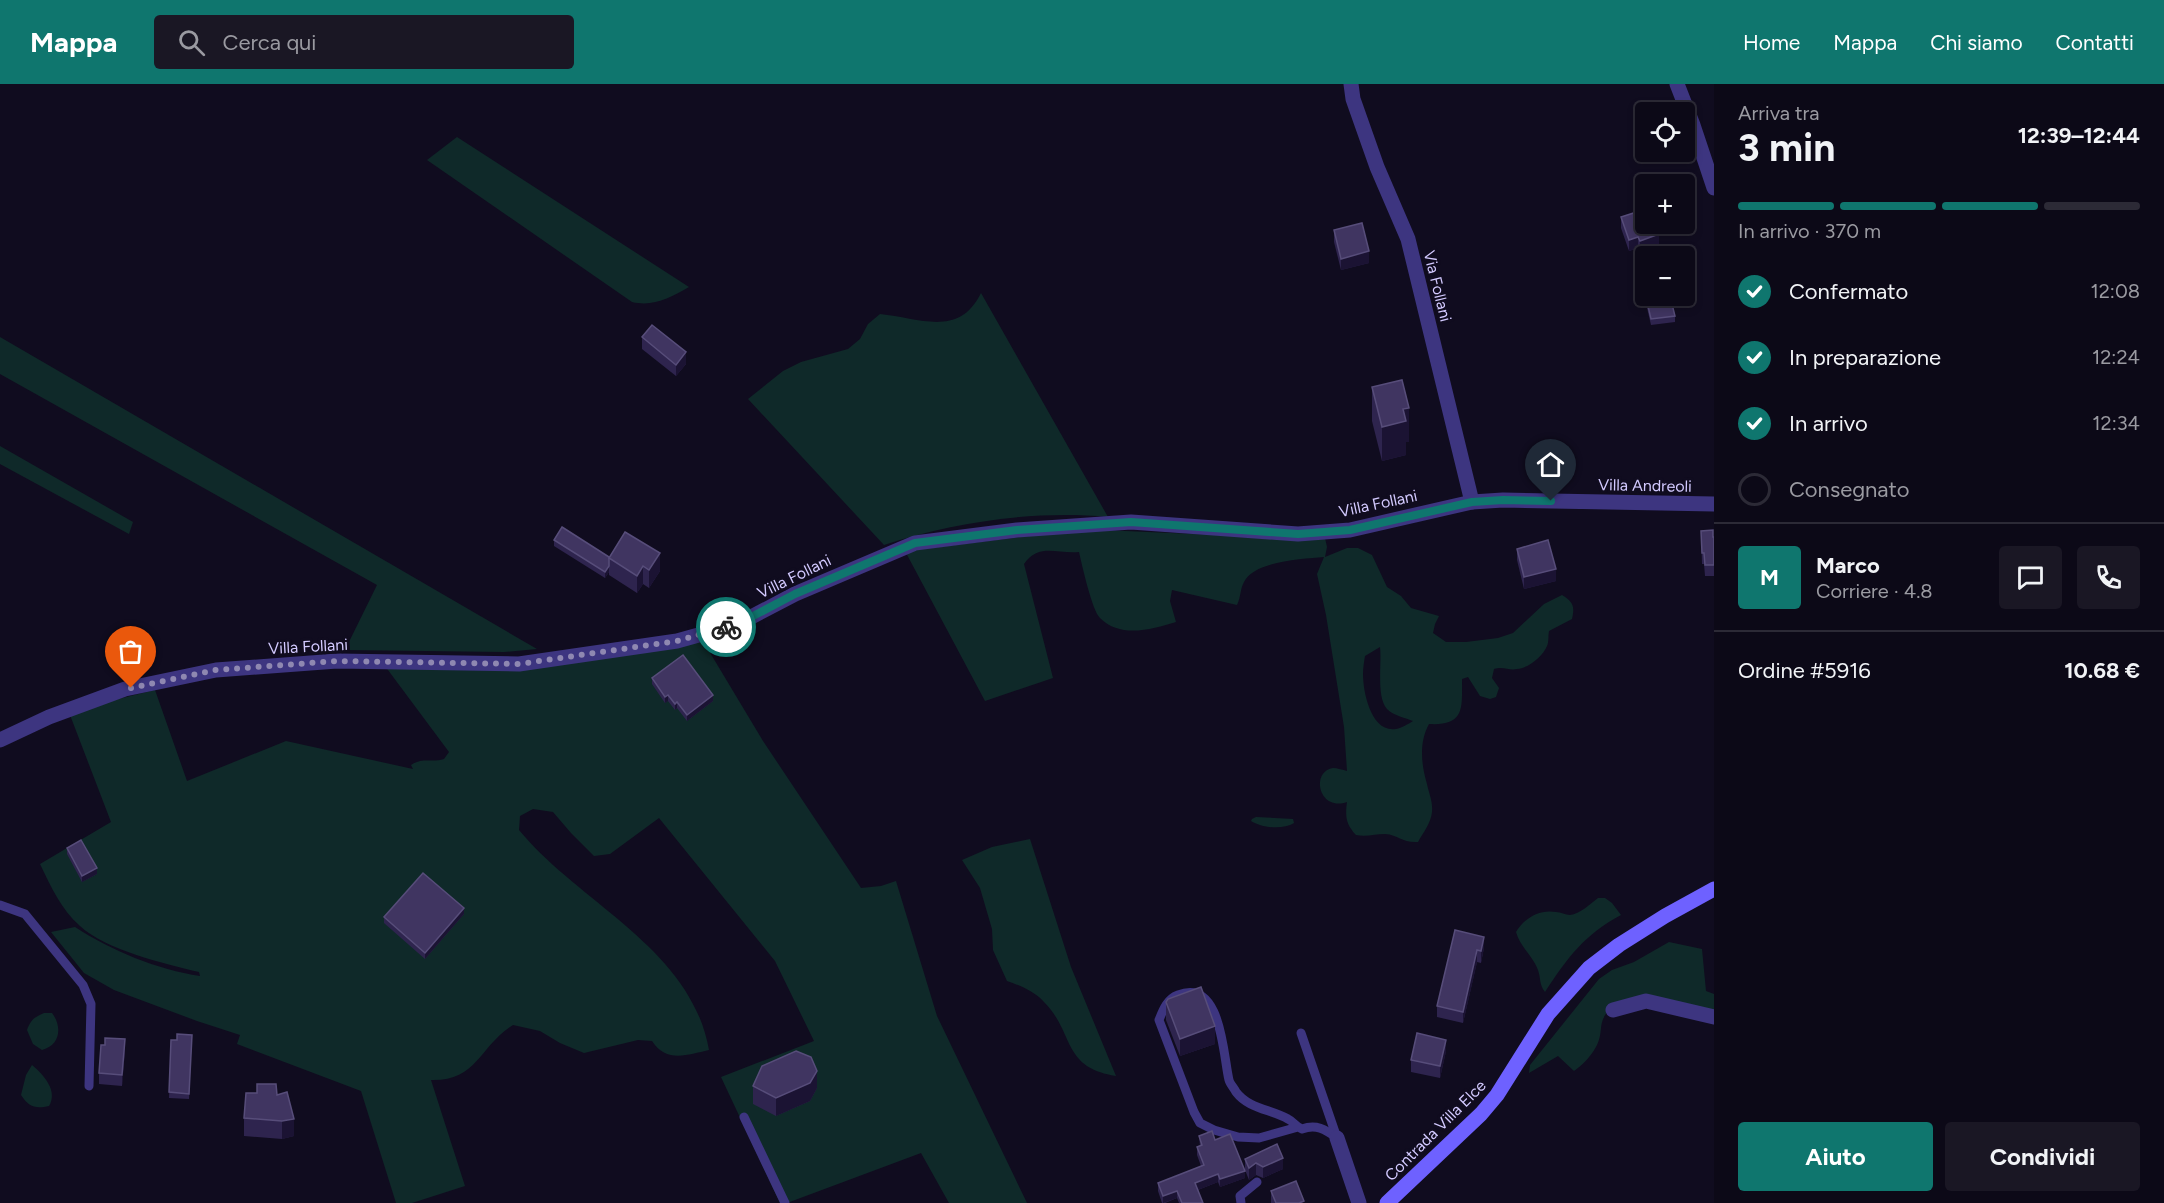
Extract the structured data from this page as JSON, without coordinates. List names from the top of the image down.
{
  "streets": {
    "main road": ["Contrada Villa Elce"],
    "street": ["Via Follani", "Villa Andreoli", "Villa Follani"]
  },
  "crossings": [
    ["Via Follani", "Villa Follani"],
    ["Villa Andreoli", "Villa Follani"]
  ],
  "page": {
    "header": "Mappa",
    "search": "Cerca qui",
    "nav": [
      "Home",
      "Mappa",
      "Chi siamo",
      "Contatti"
    ],
    "heading": ["3 min", "Arriva tra", "12:39–12:44"],
    "panel": [
      "Marco",
      "Corriere · 4.8",
      "Ordine #5916",
      "10.68 €"
    ],
    "map_buttons": ["+", "−"],
    "bar": "In arrivo · 370 m",
    "list": [
      ["Confermato", "12:08"],
      ["In preparazione", "12:24"],
      ["In arrivo", "12:34"],
      "Consegnato"
    ],
    "round": "M",
    "buttons": ["Aiuto", "Condividi"]
  }
}
